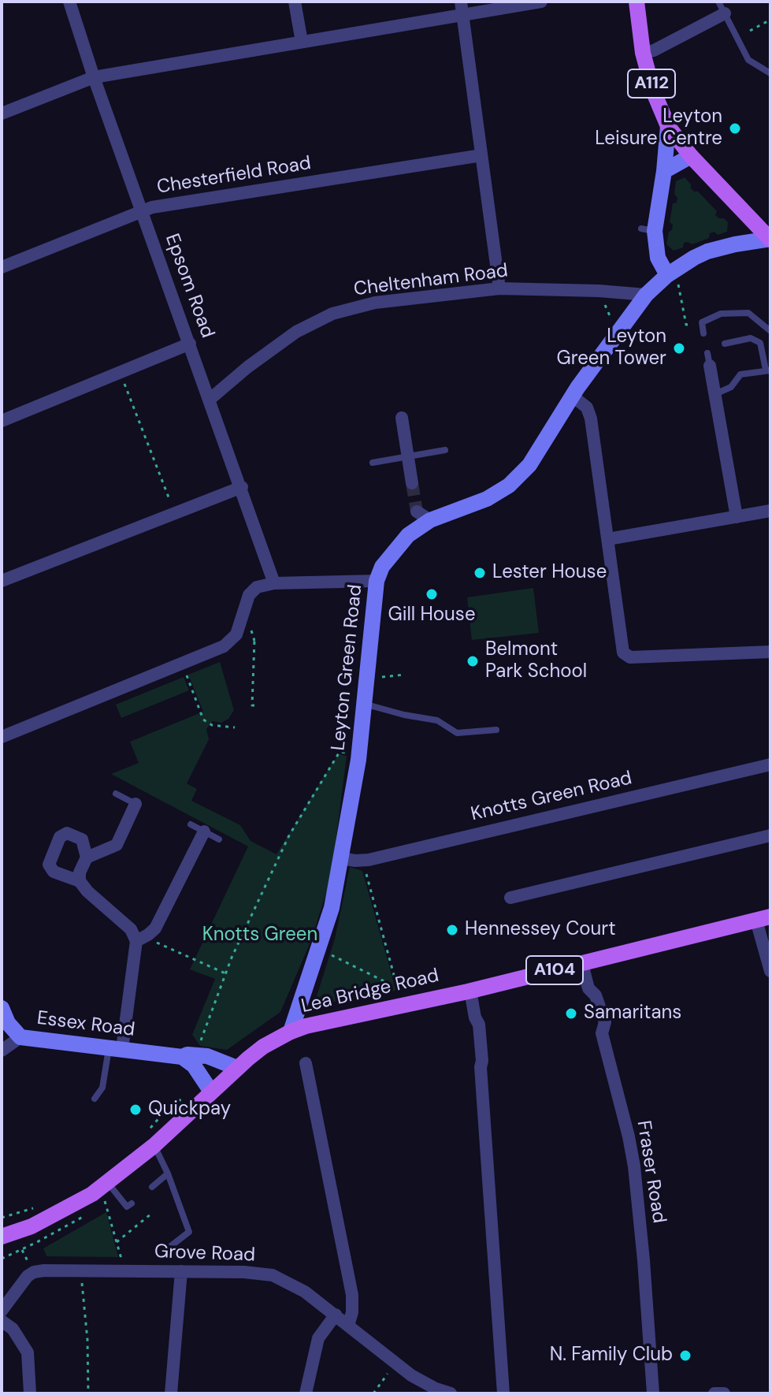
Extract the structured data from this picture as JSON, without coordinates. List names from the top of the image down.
{
  "streets": {
    "main road": [
      "A112",
      "Leyton Green Road",
      "A104",
      "Lea Bridge Road",
      "Essex Road"
    ],
    "street": [
      "Chesterfield Road",
      "Cheltenham Road",
      "Epsom Road",
      "Knotts Green Road",
      "Fraser Road",
      "Grove Road"
    ]
  },
  "crossings": [
    ["A112", "Leyton Green Road"],
    ["Chesterfield Road", "Epsom Road"],
    ["Cheltenham Road", "Epsom Road"],
    ["Cheltenham Road", "Leyton Green Road"],
    ["Leyton Green Road", "Knotts Green Road"],
    ["Leyton Green Road", "Lea Bridge Road"],
    ["Lea Bridge Road", "Essex Road"],
    ["Lea Bridge Road", "Fraser Road"]
  ],
  "parks": ["Knotts Green"],
  "places": [
    "Leyton Leisure Centre",
    "Leyton Green Tower",
    "Lester House",
    "Gill House",
    "Belmont Park School",
    "Hennessey Court",
    "Samaritans",
    "Quickpay",
    "N. Family Club"
  ]
}
